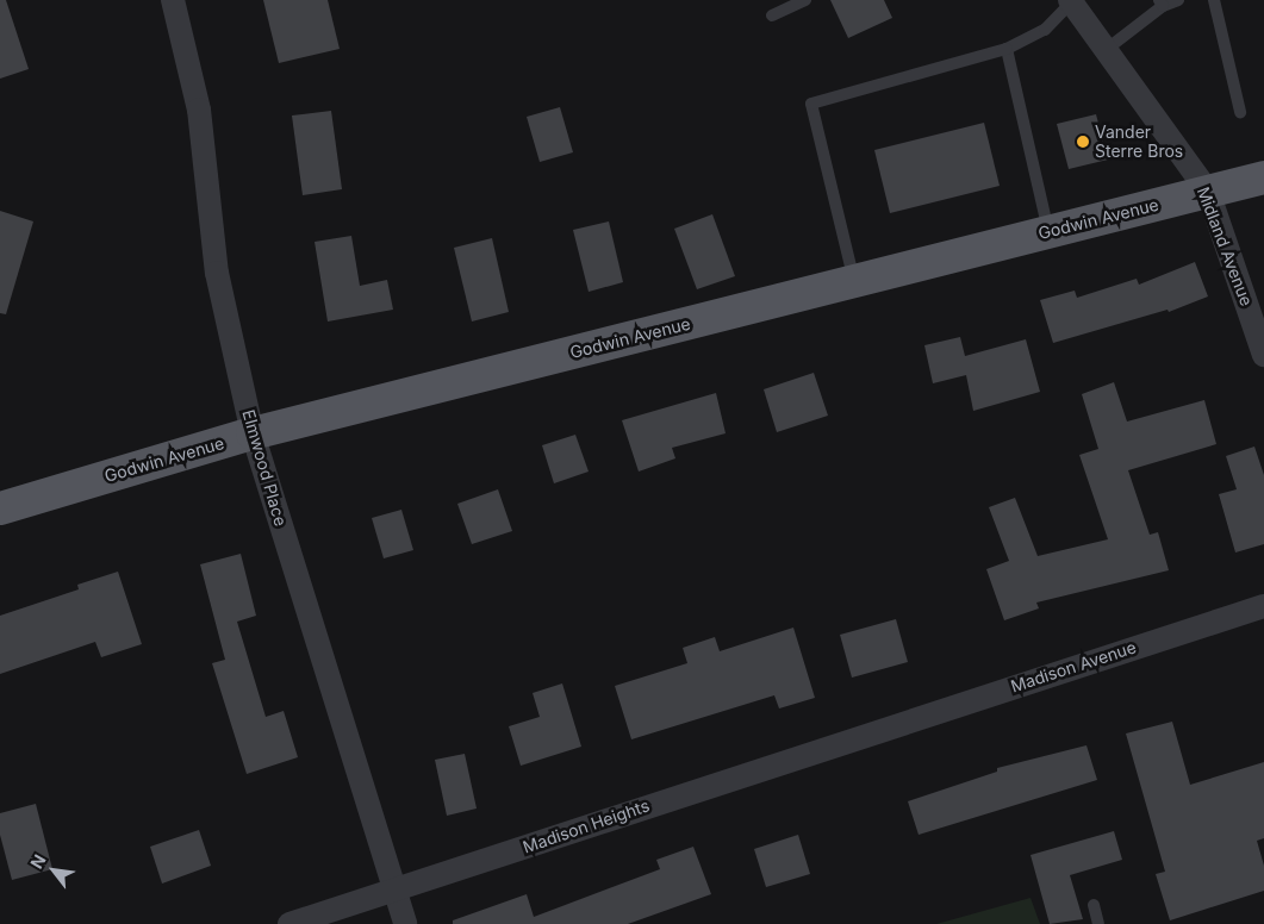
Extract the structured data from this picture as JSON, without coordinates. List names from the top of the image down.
{
  "streets": {
    "main road": ["Godwin Avenue"],
    "street": [
      "Midland Avenue",
      "Elmwood Place",
      "Madison Avenue",
      "Madison Heights"
    ]
  },
  "crossings": [
    ["Godwin Avenue", "Midland Avenue"],
    ["Godwin Avenue", "Elmwood Place"],
    ["Elmwood Place", "Madison Heights"],
    ["Madison Avenue", "Madison Heights"]
  ],
  "places": ["Vander Sterre Bros"],
  "north": "top left"
}
